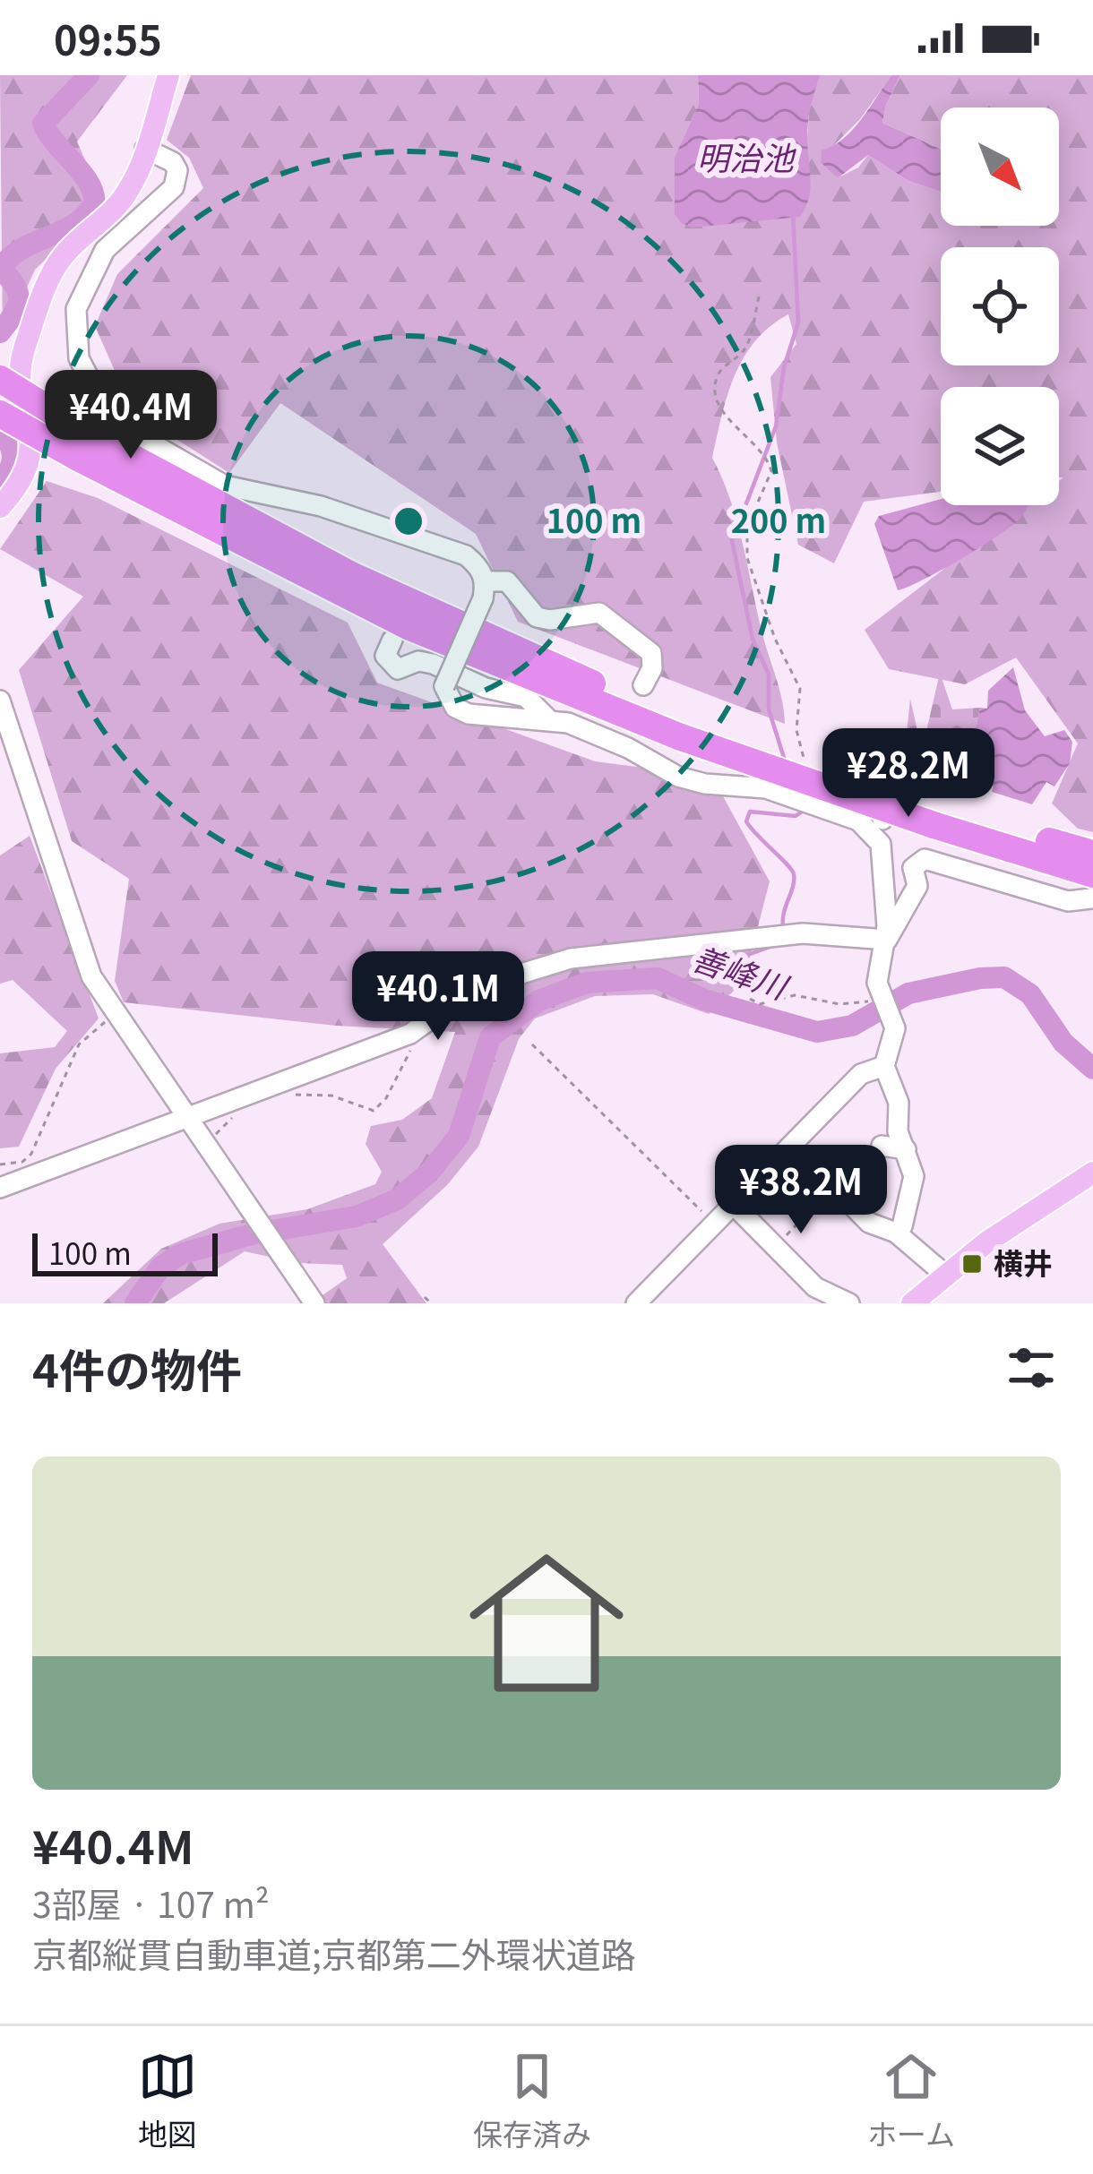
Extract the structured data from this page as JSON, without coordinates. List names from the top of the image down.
{
  "water": ["明治池", "善峰川"],
  "places": {
    "transit": ["横井"]
  },
  "scale_bar": "100 m",
  "north": "bottom right",
  "page": {
    "status": "09:55",
    "price": [
      "¥40.4M",
      "¥28.2M",
      "¥40.1M",
      "¥38.2M"
    ],
    "scale": "100 m",
    "heading": "4件の物件",
    "list": [
      {
        "name": "¥40.4M",
        "note": "3部屋 · 107 m² · 京都縦貫自動車道;京都第二外環状道路"
      }
    ],
    "tabs": ["地図", "保存済み", "ホーム"]
  },
  "rings": ["100 m", "200 m"]
}
